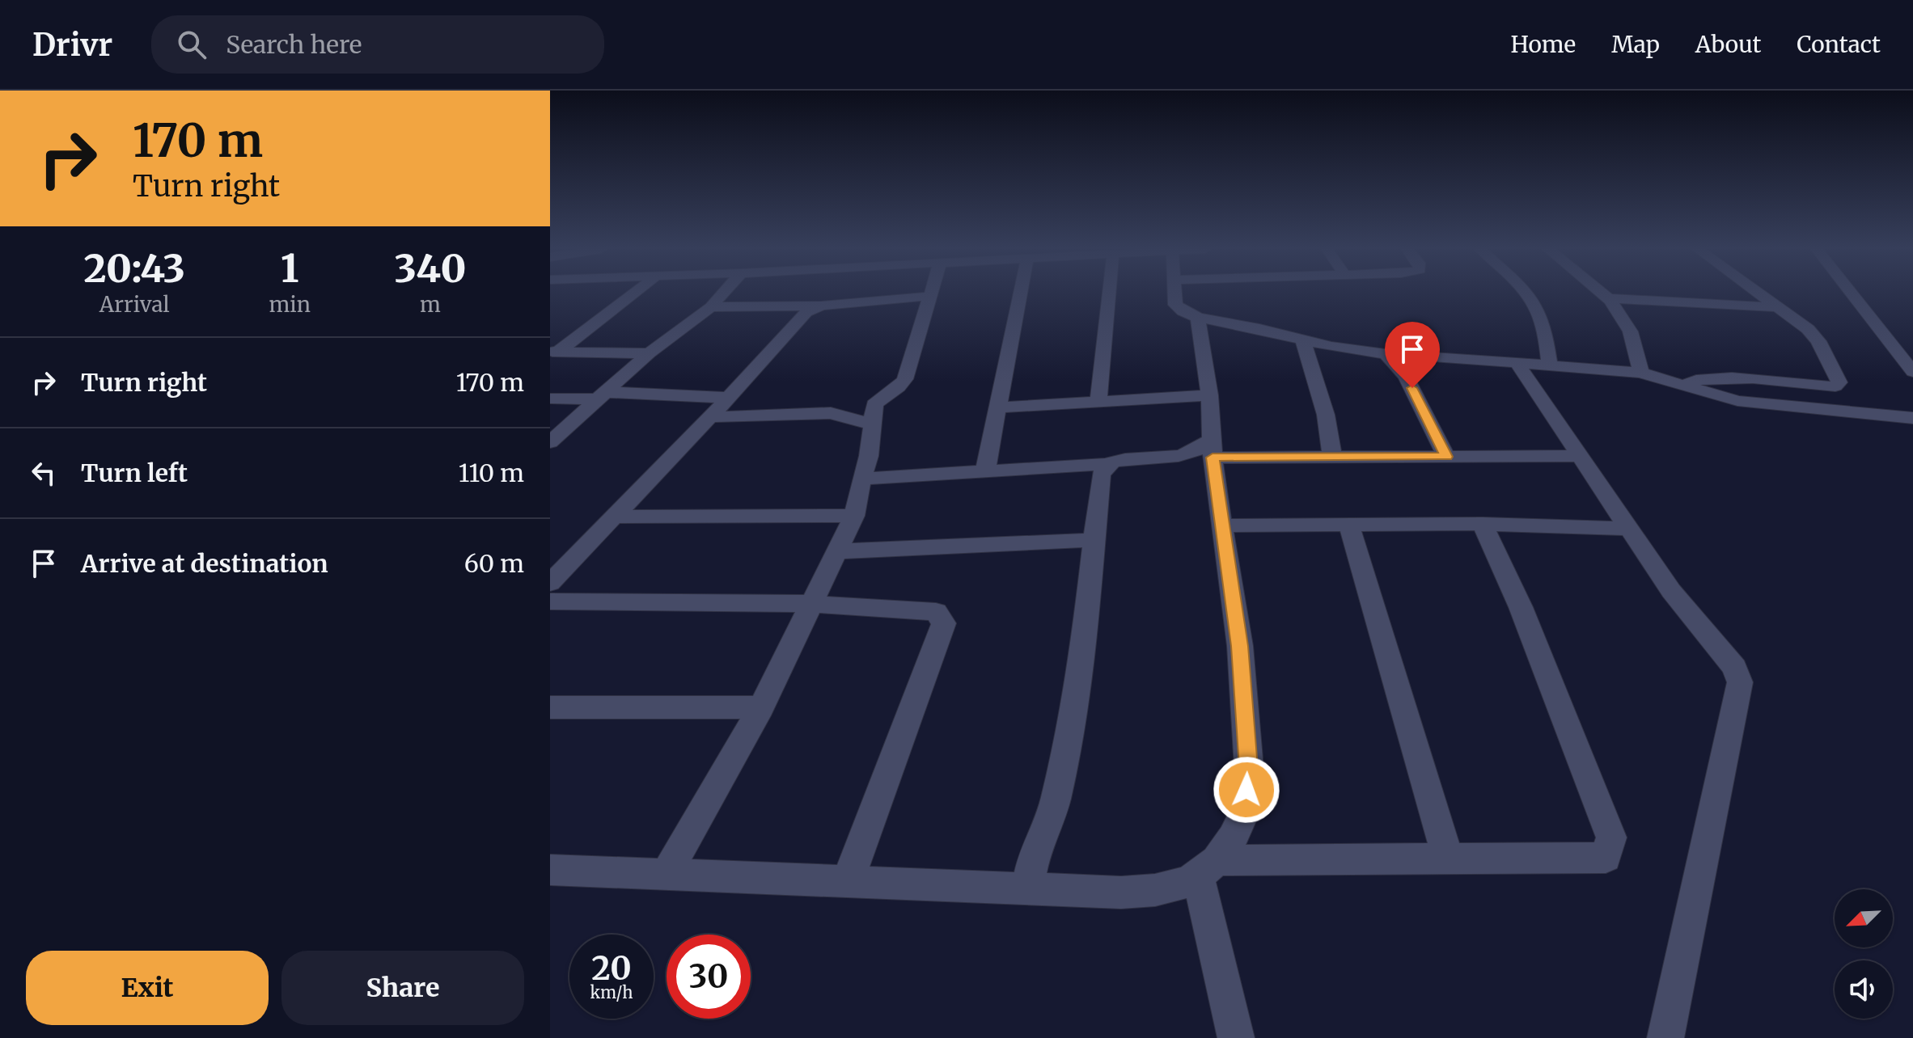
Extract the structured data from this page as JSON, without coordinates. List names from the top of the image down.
{
  "north": "bottom left",
  "page": {
    "header": "Drivr",
    "search": "Search here",
    "nav": [
      "Home",
      "Map",
      "About",
      "Contact"
    ],
    "turn": ["170 m", "Turn right"],
    "eta": [
      "20:43",
      "Arrival",
      "1",
      "min",
      "340",
      "m"
    ],
    "list": [
      {
        "name": "Turn right",
        "value": "170 m"
      },
      {
        "name": "Turn left",
        "value": "110 m"
      },
      {
        "name": "Arrive at destination",
        "value": "60 m"
      }
    ],
    "speed": "20 km/h",
    "limit": "30",
    "buttons": ["Exit", "Share"]
  }
}
